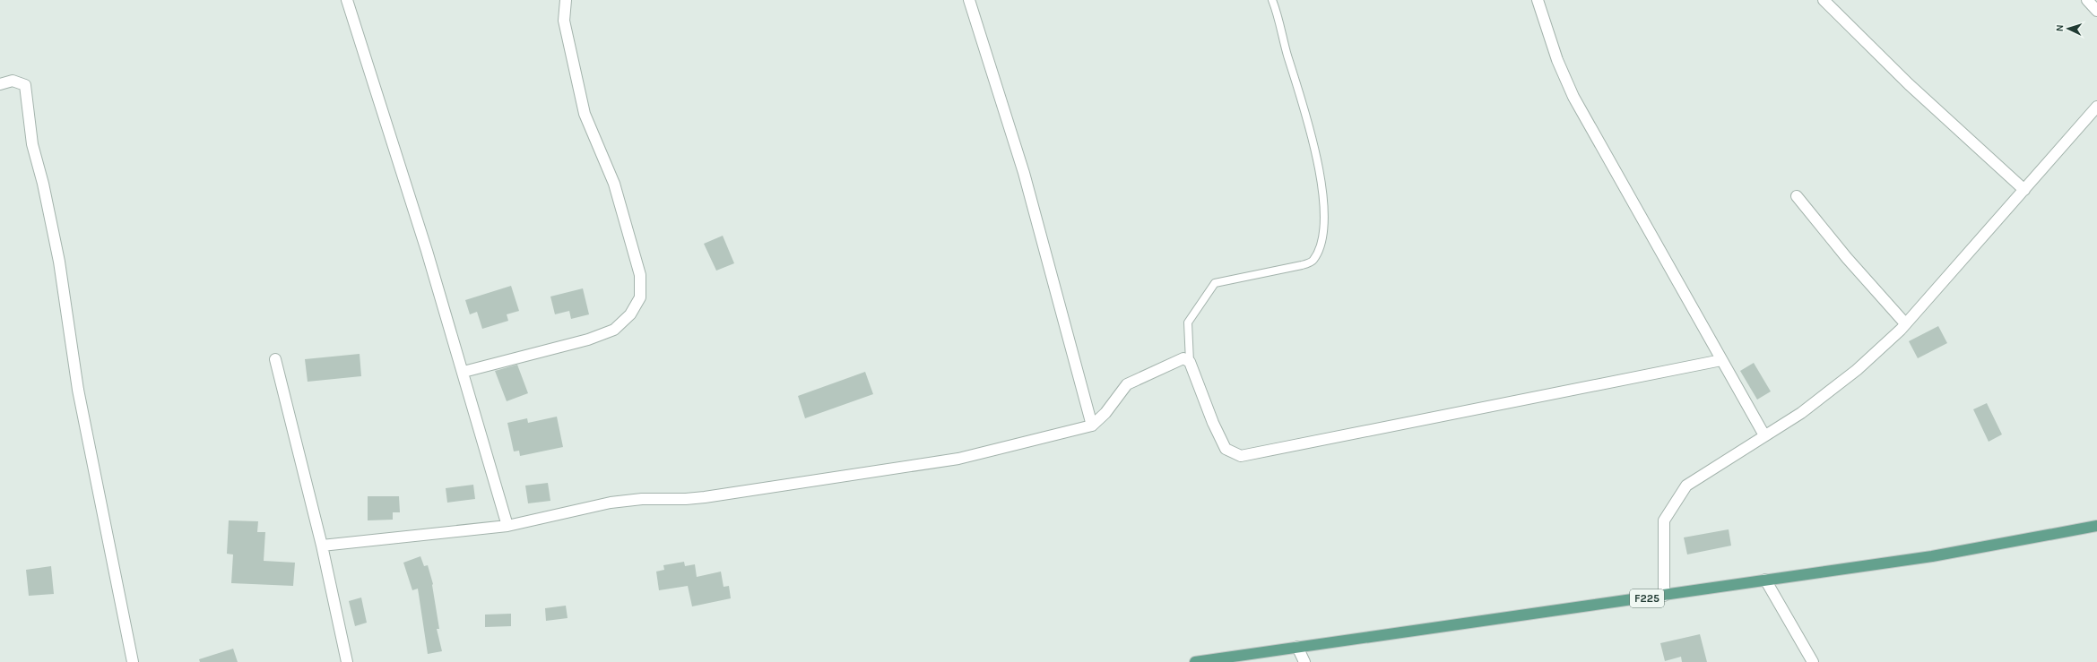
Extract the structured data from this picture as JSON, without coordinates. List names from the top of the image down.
{
  "streets": {
    "main road": ["F225"]
  },
  "north": "left"
}
